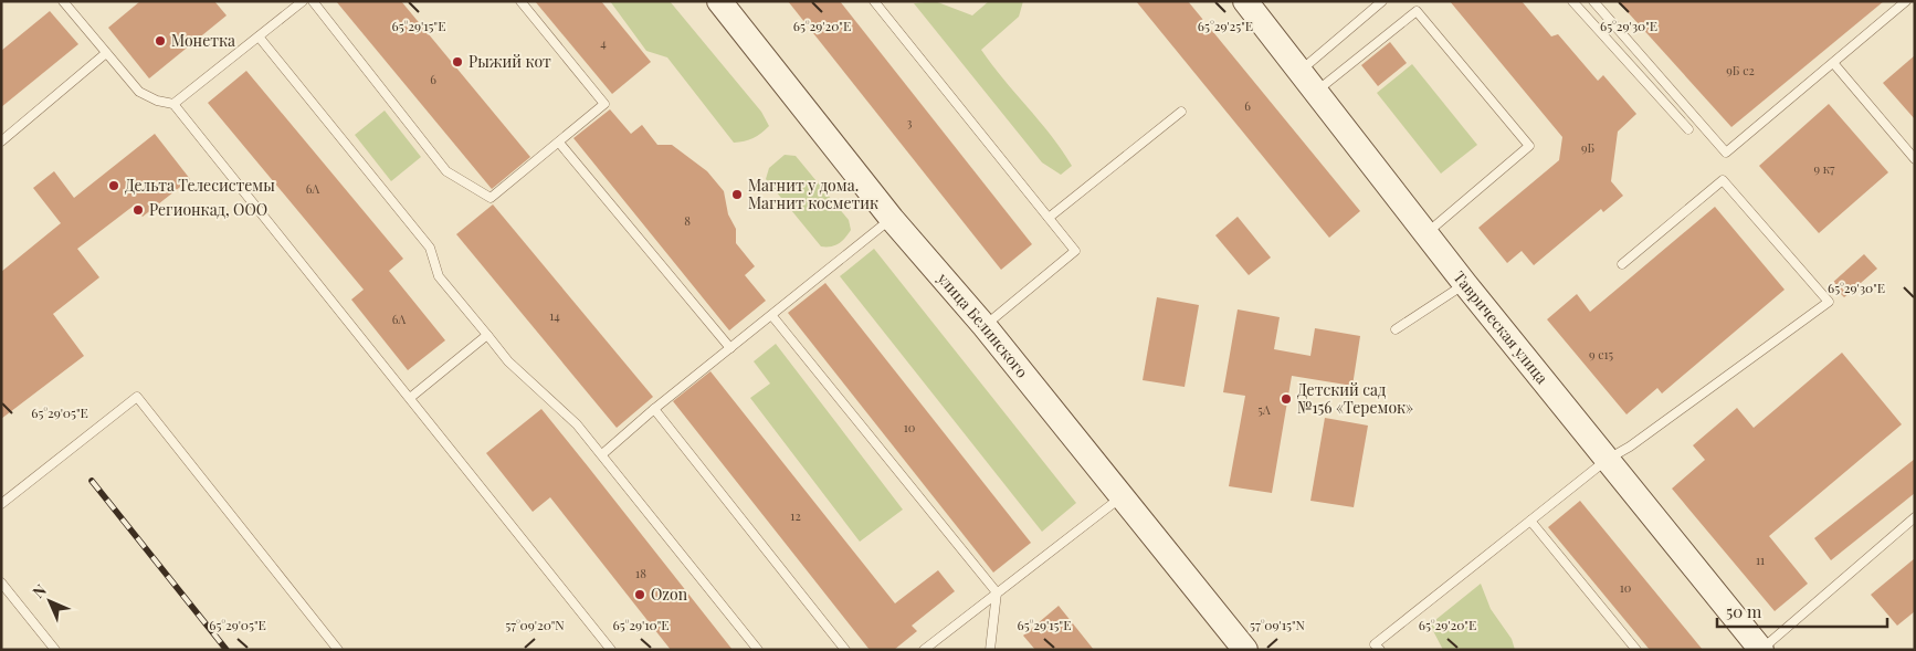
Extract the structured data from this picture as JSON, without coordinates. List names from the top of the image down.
{
  "streets": {
    "street": ["улица Белинского", "Таврическая улица"]
  },
  "places": [
    "Монетка",
    "Рыжий кот",
    "Дельта Телесистемы",
    "Магнит у дома. Магнит косметик",
    "Регионкад, ООО",
    "Детский сад №156 «Теремок»",
    "Ozon"
  ],
  "house_numbers": [
    "4",
    "9Б с2",
    "6",
    "6",
    "3",
    "9Б",
    "9 к7",
    "6А",
    "8",
    "14",
    "6А",
    "9 с15",
    "5А",
    "10",
    "12",
    "11",
    "18",
    "10"
  ],
  "scale_bar": "50 m",
  "north": "top left",
  "coordinates": [
    "65°29'15\"E",
    "65°29'20\"E",
    "65°29'25\"E",
    "65°29'30\"E",
    "65°29'05\"E",
    "57°09'20\"N",
    "65°29'10\"E",
    "57°09'15\"N"
  ]
}
